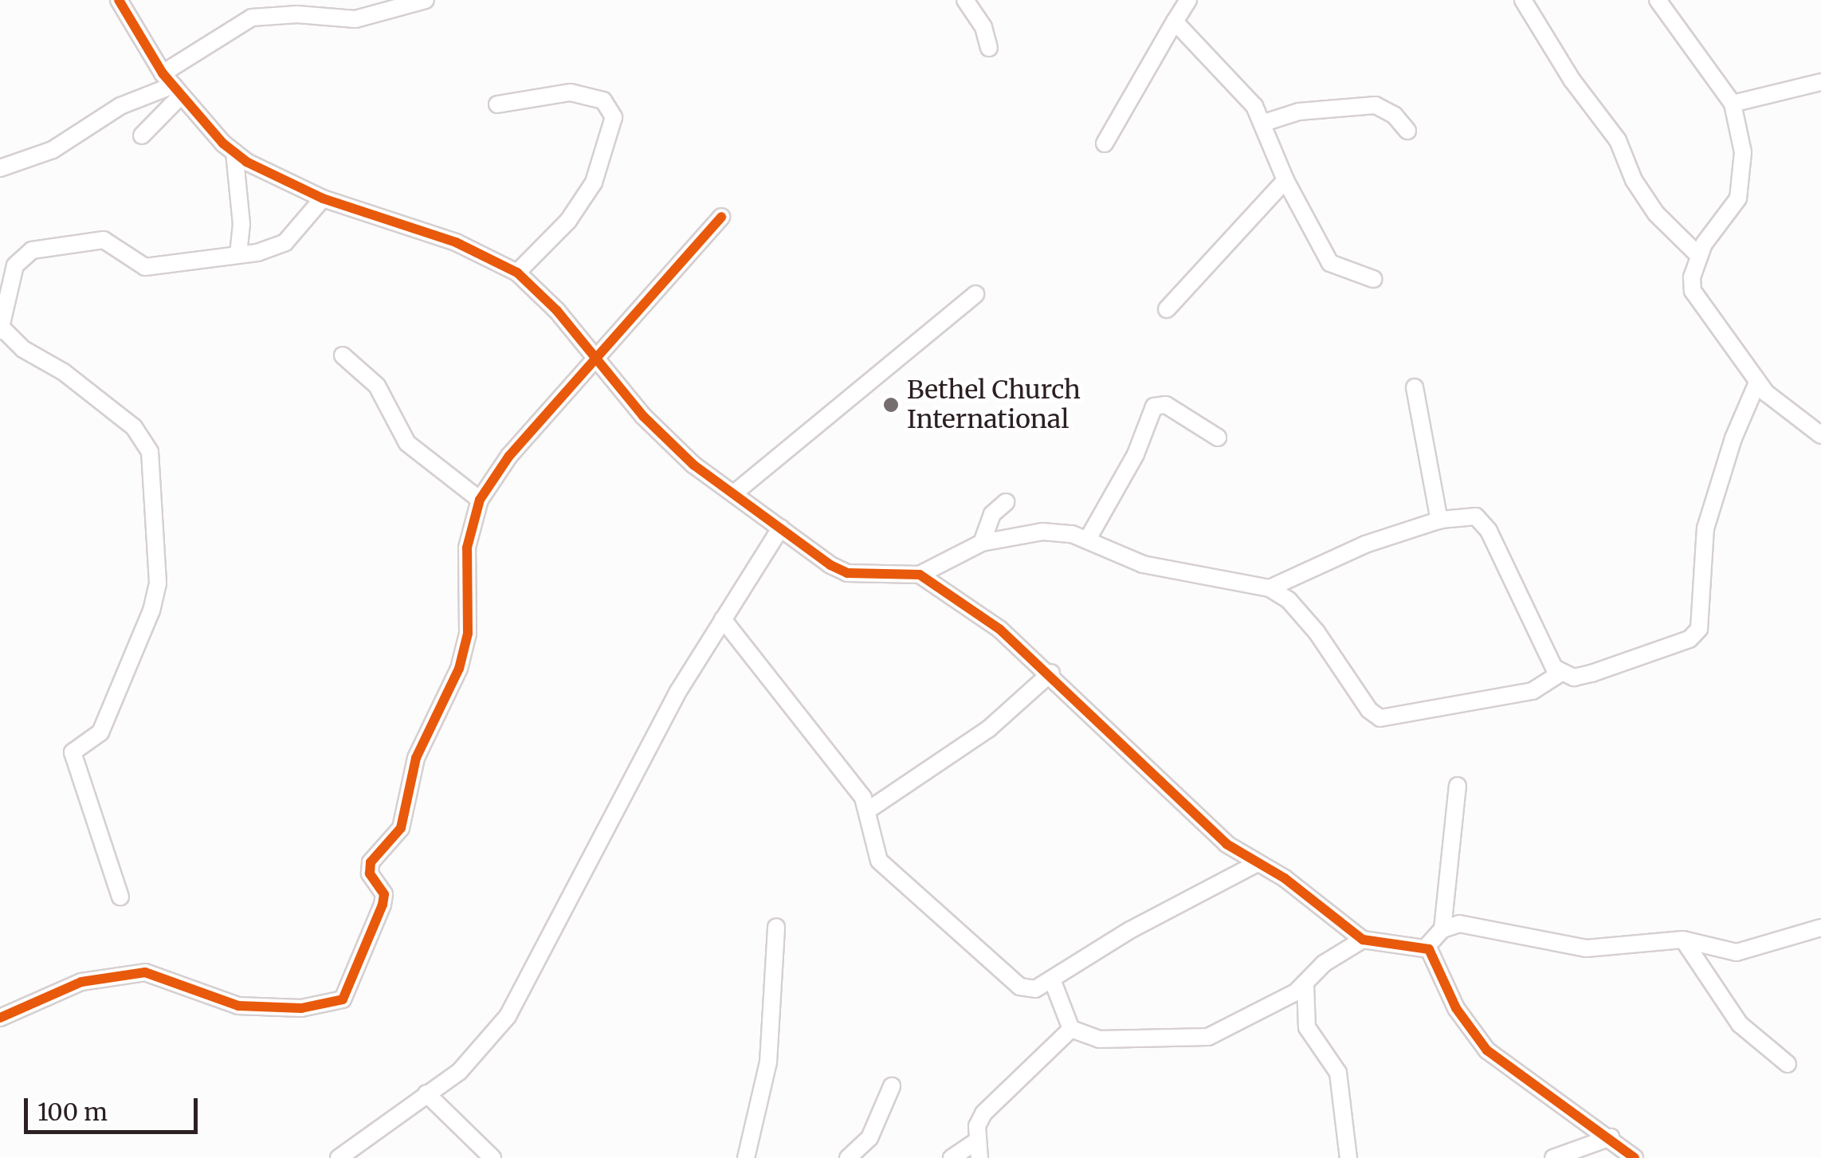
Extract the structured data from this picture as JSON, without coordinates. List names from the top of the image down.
{
  "places": ["Bethel Church International"],
  "scale_bar": "100 m"
}
